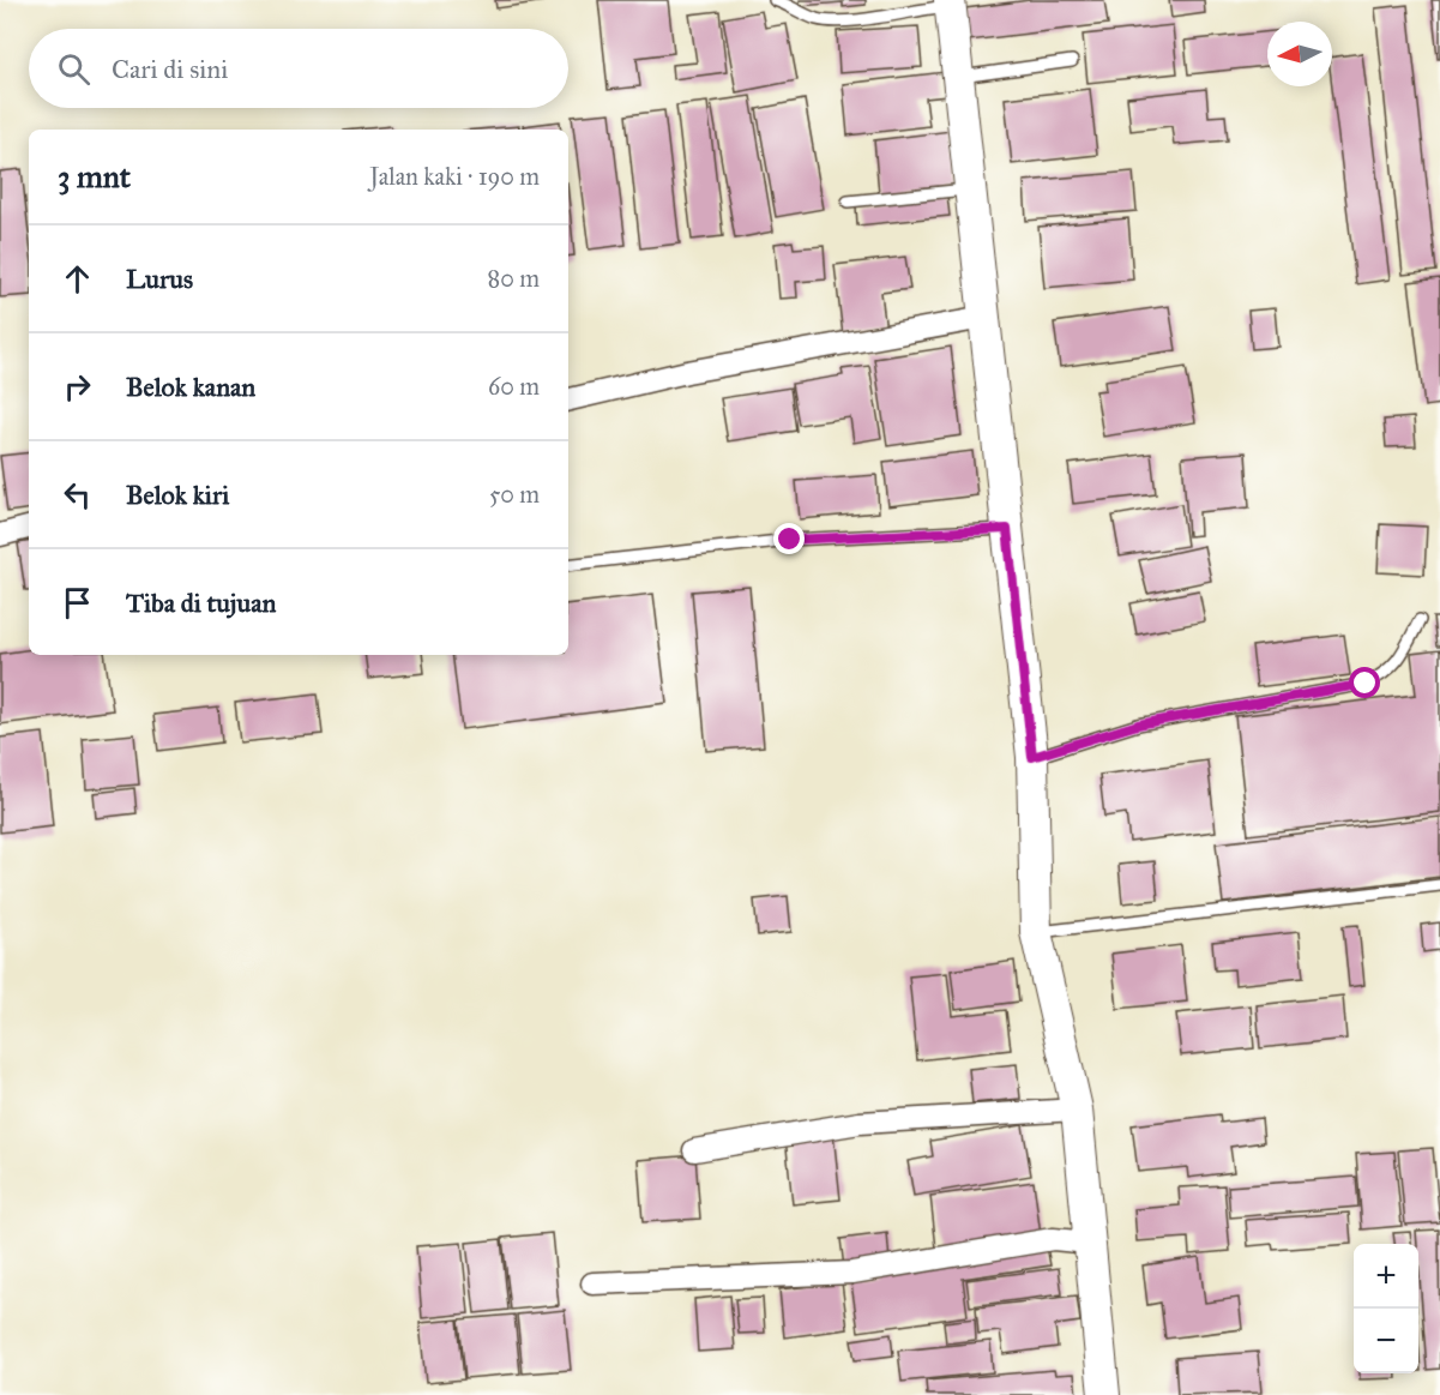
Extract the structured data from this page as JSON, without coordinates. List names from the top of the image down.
{
  "north": "left",
  "page": {
    "search": "Cari di sini",
    "heading": ["3 mnt", "Jalan kaki · 190 m"],
    "list": [
      ["Lurus", "80 m"],
      ["Belok kanan", "60 m"],
      ["Belok kiri", "50 m"],
      "Tiba di tujuan"
    ],
    "map_buttons": ["+", "−"]
  }
}
